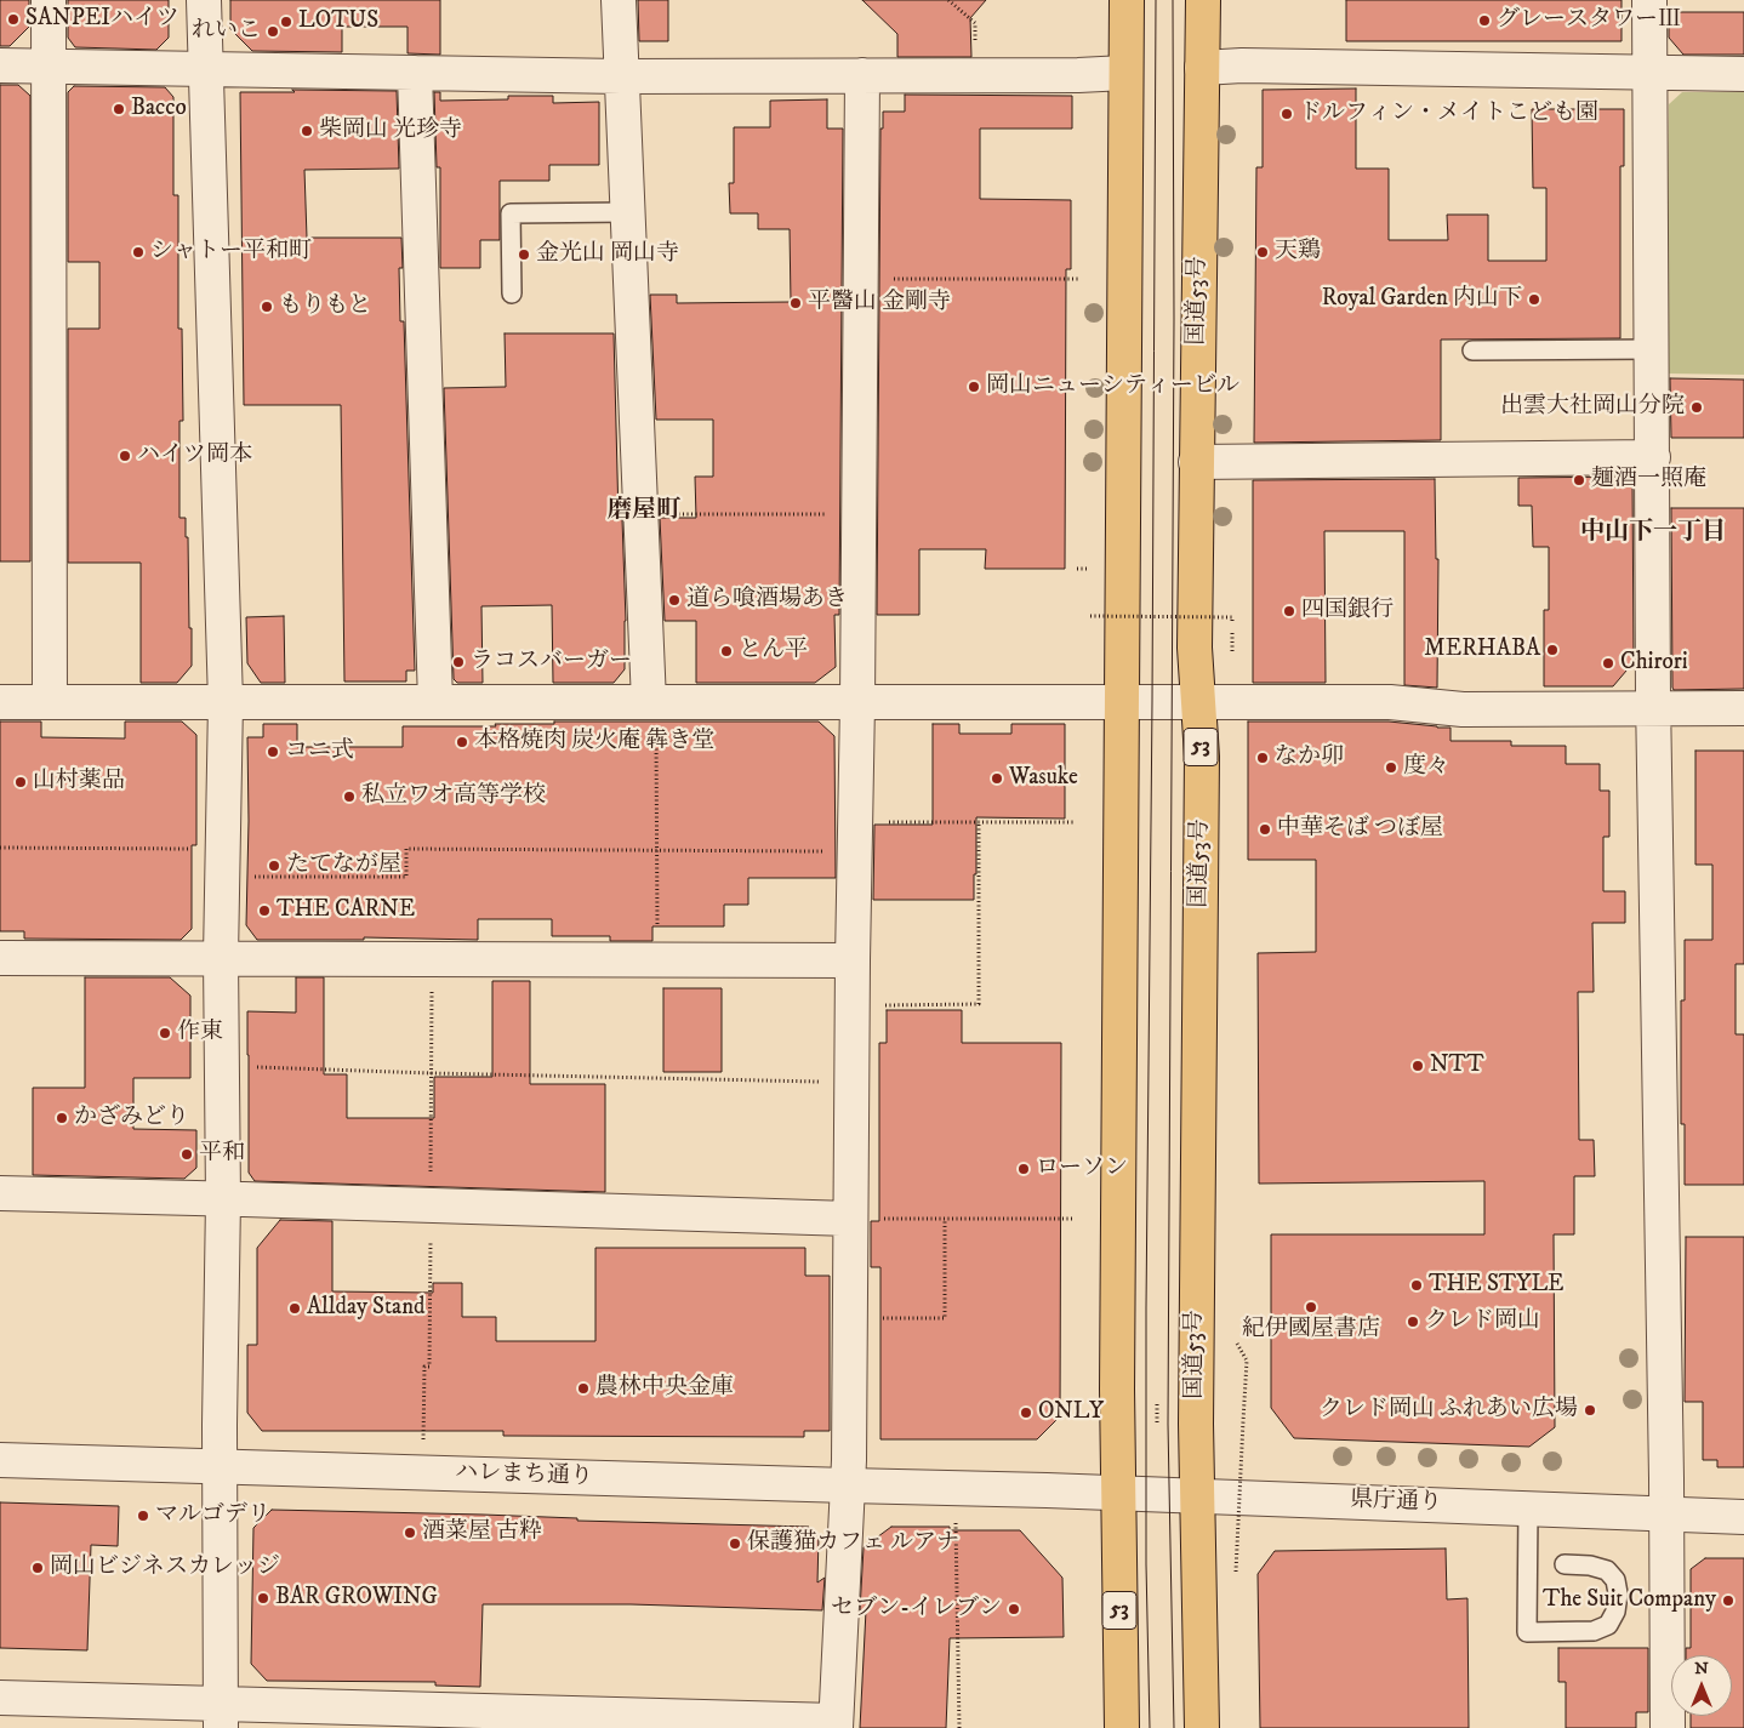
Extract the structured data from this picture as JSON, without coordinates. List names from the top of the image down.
{
  "streets": {
    "highway": ["国道53号", "53"],
    "street": ["ハレまち通り", "県庁通り"]
  },
  "crossings": [
    ["国道53号", "県庁通り"],
    ["53", "県庁通り"],
    ["ハレまち通り", "県庁通り"]
  ],
  "districts": ["磨屋町", "中山下一丁目"],
  "places": [
    "SANPEIハイツ",
    "グレースタワーⅢ",
    "LOTUS",
    "れいこ",
    "Bacco",
    "ドルフィン・メイトこども園",
    "柴岡山 光珍寺",
    "シャトー平和町",
    "天鶏",
    "金光山 岡山寺",
    "Royal Garden 内山下",
    "平醫山 金剛寺",
    "もりもと",
    "岡山ニューシティービル",
    "出雲大社岡山分院",
    "ハイツ岡本",
    "麺酒一照庵",
    "道ら喰酒場あき",
    "四国銀行",
    "MERHABA",
    "とん平",
    "ラコスバーガー",
    "Chirori",
    "本格焼肉 炭火庵 犇き堂",
    "コニ式",
    "なか卯",
    "度々",
    "Wasuke",
    "山村薬品",
    "私立ワオ高等学校",
    "中華そば つぼ屋",
    "たてなが屋",
    "THE CARNE",
    "作東",
    "NTT",
    "かざみどり",
    "平和",
    "ローソン",
    "THE STYLE",
    "紀伊國屋書店",
    "Allday Stand",
    "クレド岡山",
    "農林中央金庫",
    "クレド岡山 ふれあい広場",
    "ONLY",
    "マルゴデリ",
    "酒菜屋 古粋",
    "保護猫カフェ ルアナ",
    "岡山ビジネスカレッジ",
    "BAR GROWING",
    "The Suit Company",
    "セブン-イレブン"
  ],
  "north": "top"
}
